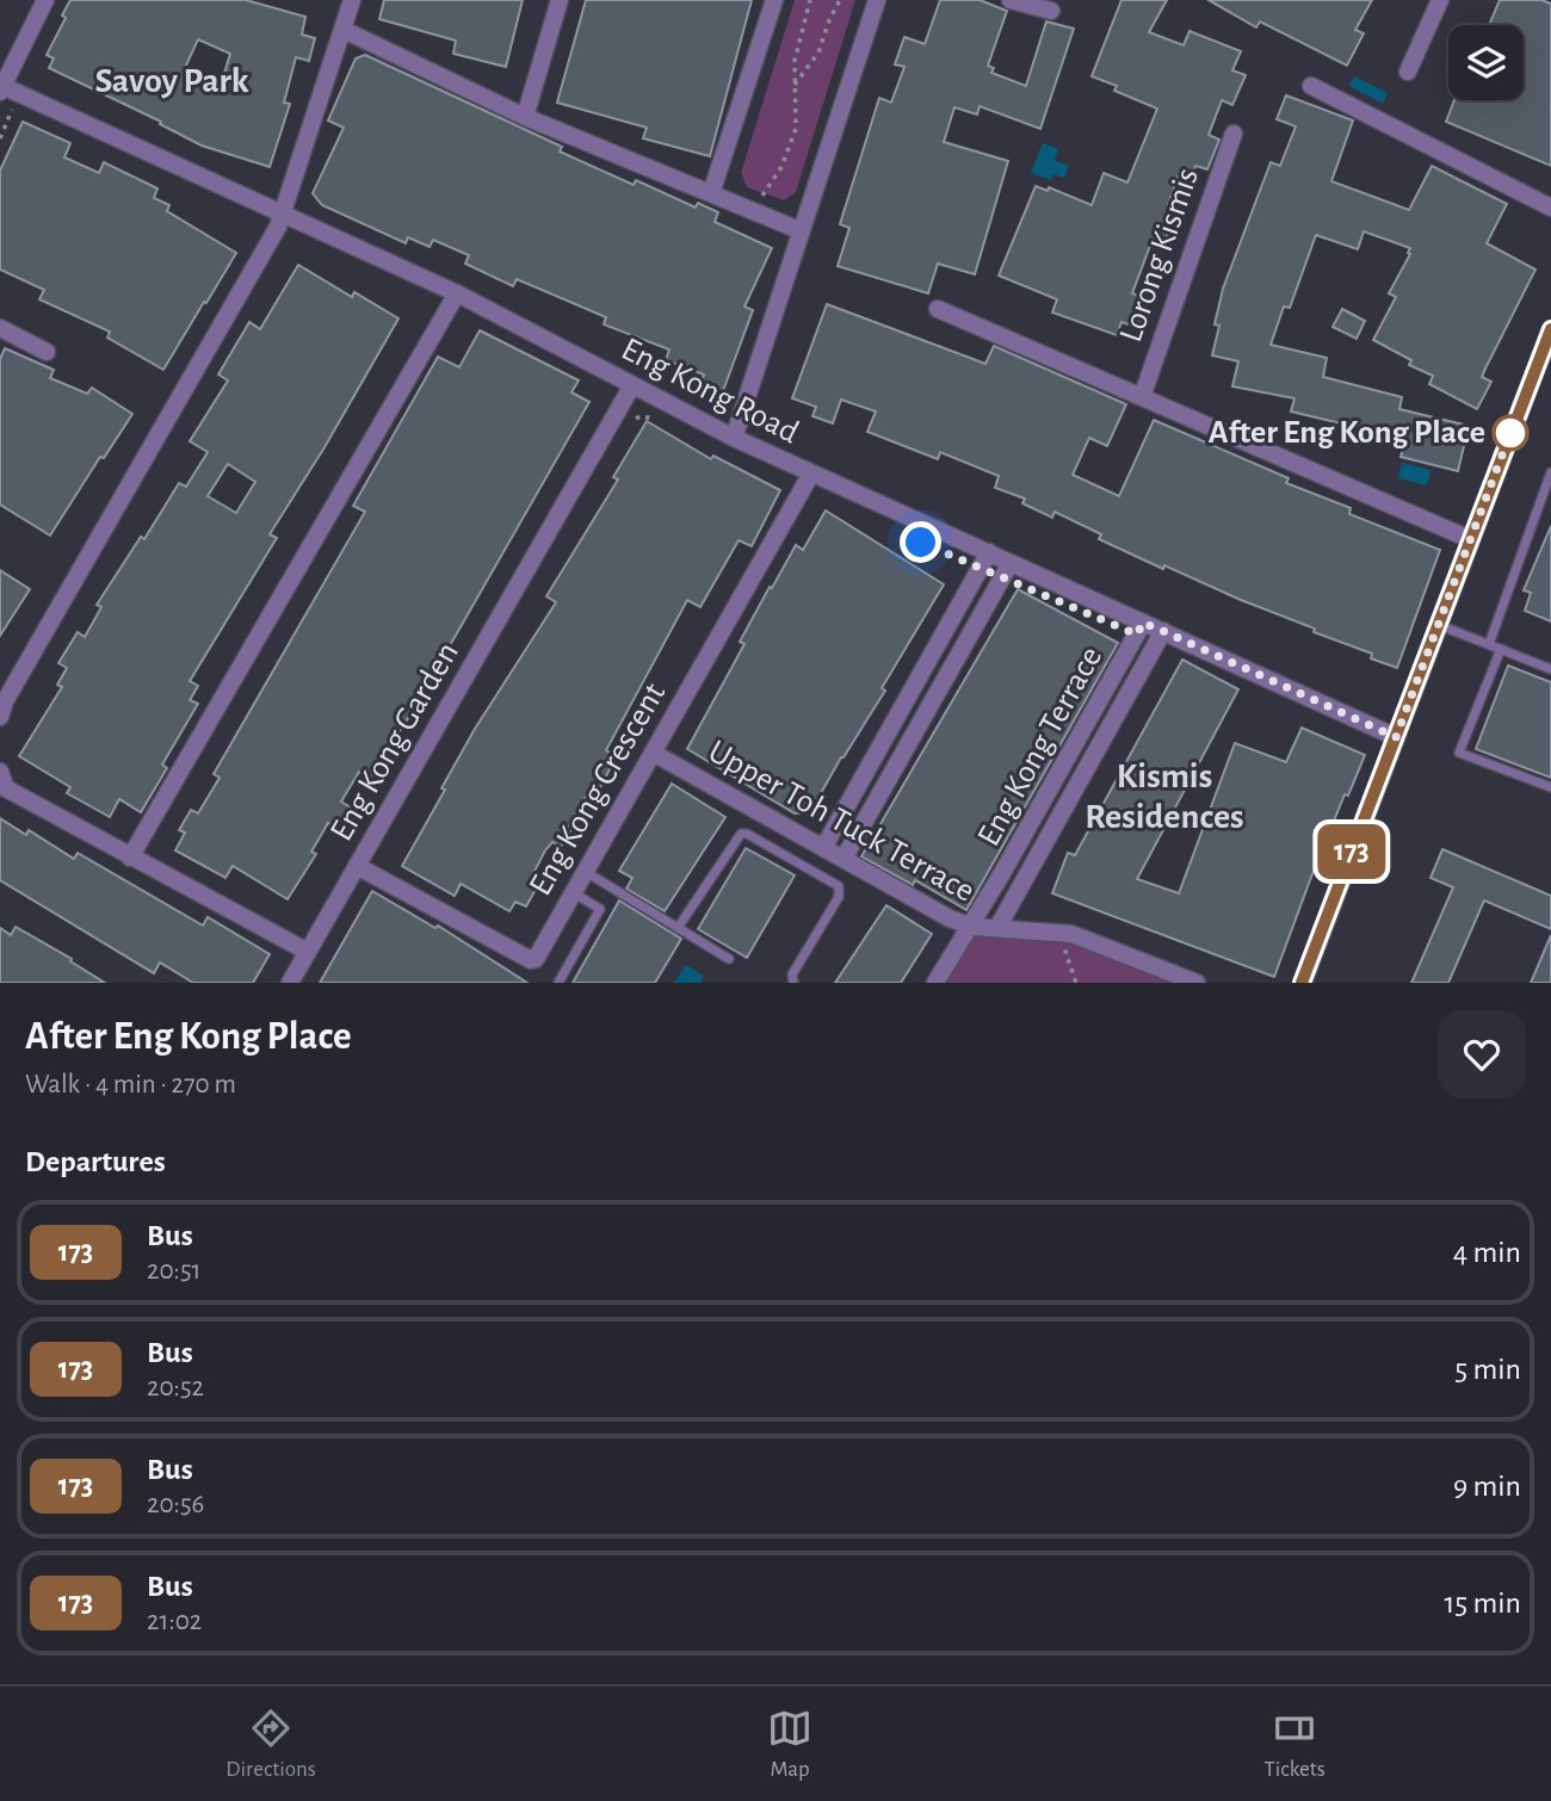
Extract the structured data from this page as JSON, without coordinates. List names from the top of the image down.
{
  "streets": {
    "street": [
      "Lorong Kismis",
      "Eng Kong Road",
      "Eng Kong Garden",
      "Eng Kong Terrace",
      "Eng Kong Crescent",
      "Upper Toh Tuck Terrace"
    ]
  },
  "crossings": [
    ["Eng Kong Road", "Eng Kong Garden"],
    ["Eng Kong Road", "Eng Kong Terrace"],
    ["Eng Kong Road", "Eng Kong Crescent"],
    ["Eng Kong Garden", "Eng Kong Crescent"],
    ["Eng Kong Terrace", "Upper Toh Tuck Terrace"],
    ["Eng Kong Crescent", "Upper Toh Tuck Terrace"]
  ],
  "districts": ["Savoy Park", "Kismis Residences"],
  "places": ["After Eng Kong Place"],
  "lines": ["bus line 173"],
  "page": {
    "on_map": "173",
    "heading": [
      ["After Eng Kong Place", "Walk · 4 min · 270 m"],
      "Departures"
    ],
    "list": [
      {
        "mark": "173",
        "name": "Bus",
        "note": "20:51",
        "value": "4 min"
      },
      {
        "mark": "173",
        "name": "Bus",
        "note": "20:52",
        "value": "5 min"
      },
      {
        "mark": "173",
        "name": "Bus",
        "note": "20:56",
        "value": "9 min"
      },
      {
        "mark": "173",
        "name": "Bus",
        "note": "21:02",
        "value": "15 min"
      }
    ],
    "tabs": ["Directions", "Map", "Tickets"]
  }
}
